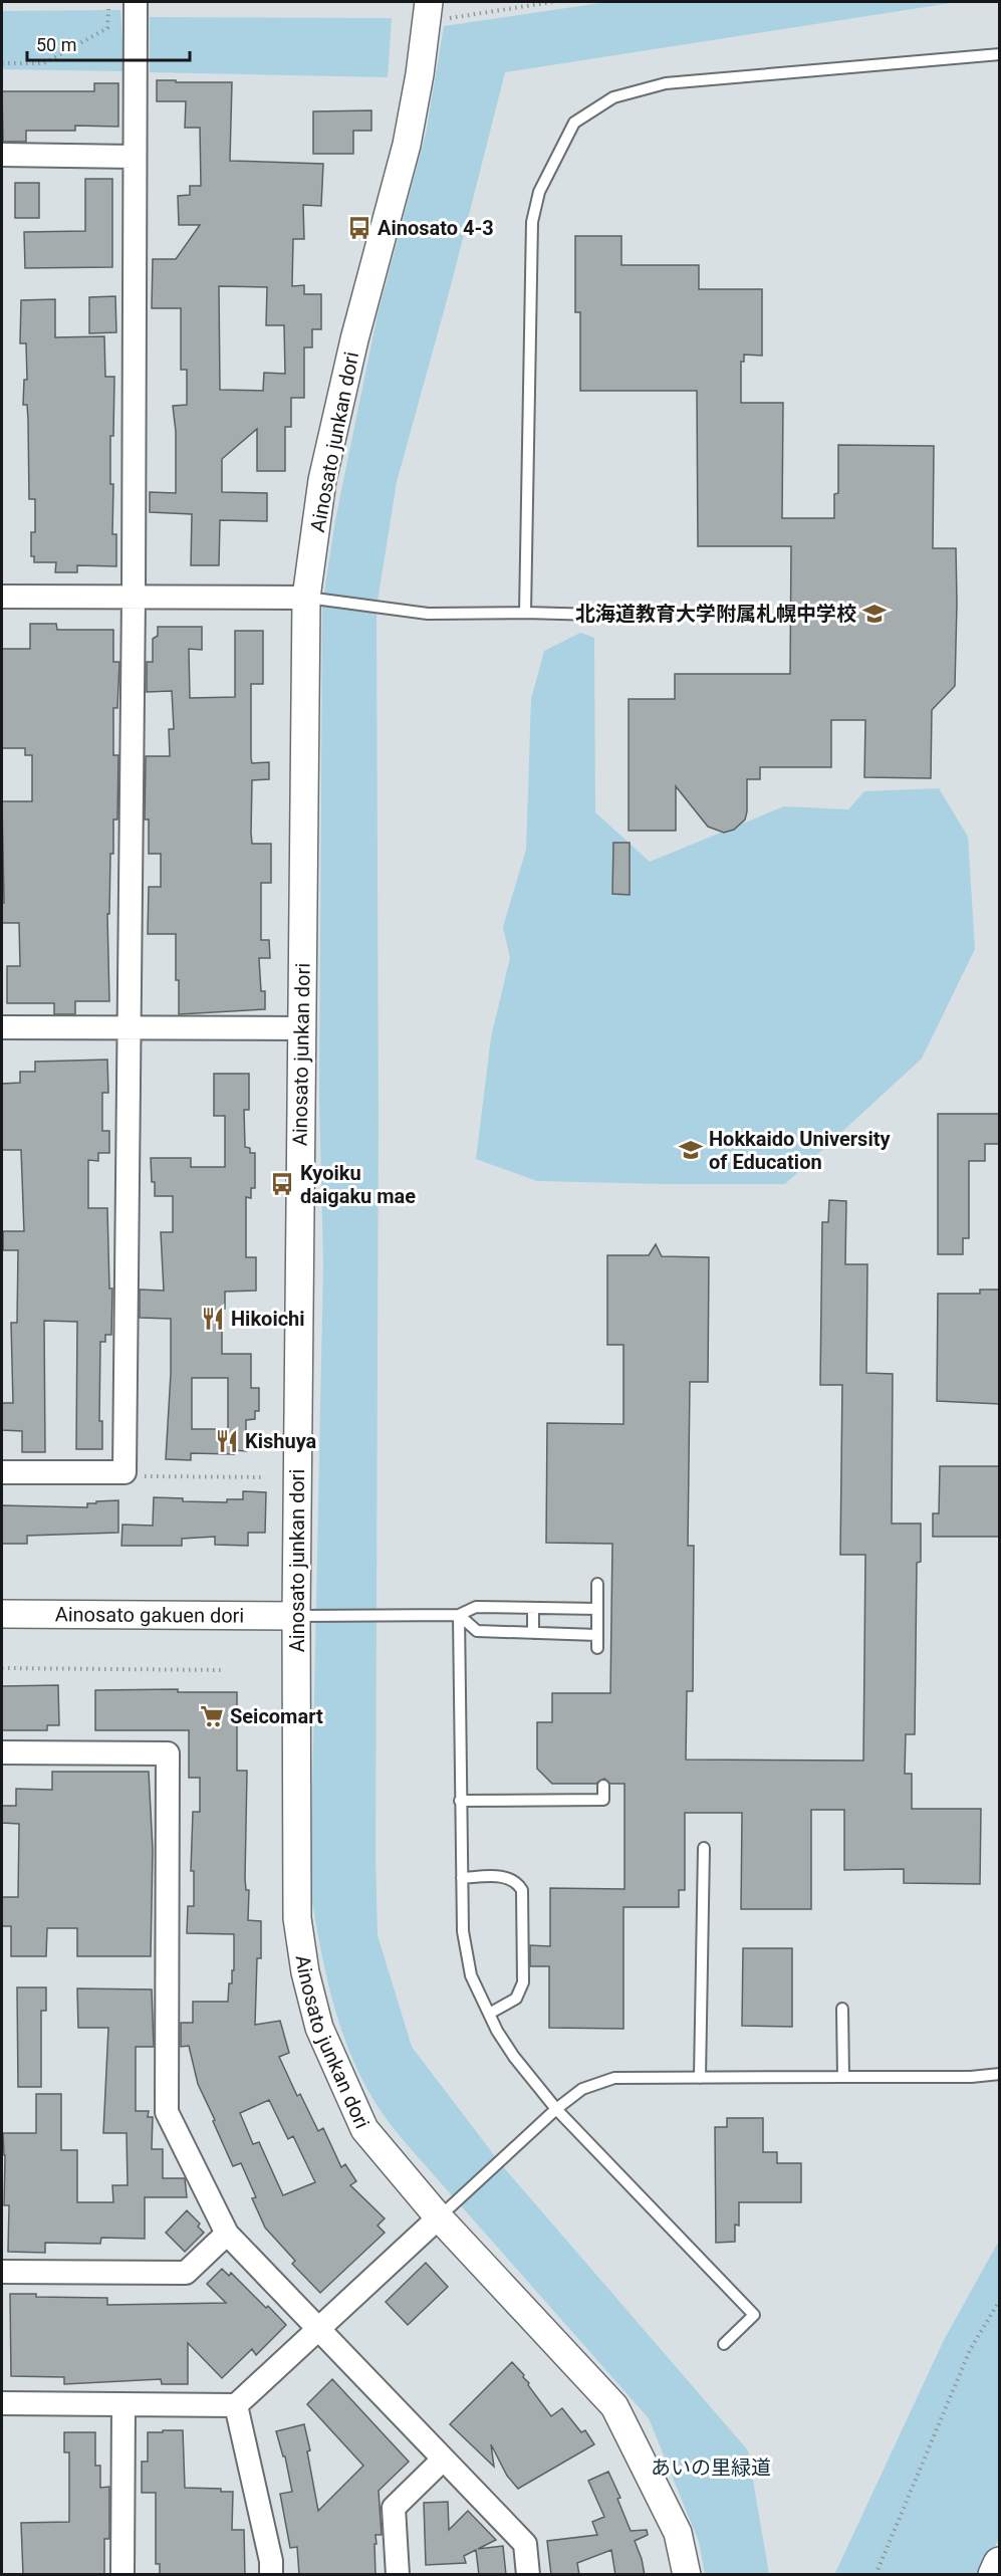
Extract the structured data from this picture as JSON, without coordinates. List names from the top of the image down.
{
  "streets": {
    "street": ["Ainosato junkan dori", "Ainosato gakuen dori"]
  },
  "crossings": [
    ["Ainosato junkan dori", "Ainosato gakuen dori"]
  ],
  "parks": ["あいの里緑道"],
  "places": {
    "bus stop": ["Ainosato 4-3", "Kyoiku daigaku mae"],
    "school or university": ["北海道教育大学附属札幌中学校", "Hokkaido University of Education"],
    "restaurant": ["Hikoichi", "Kishuya"],
    "supermarket": ["Seicomart"]
  },
  "scale_bar": "50 m"
}
